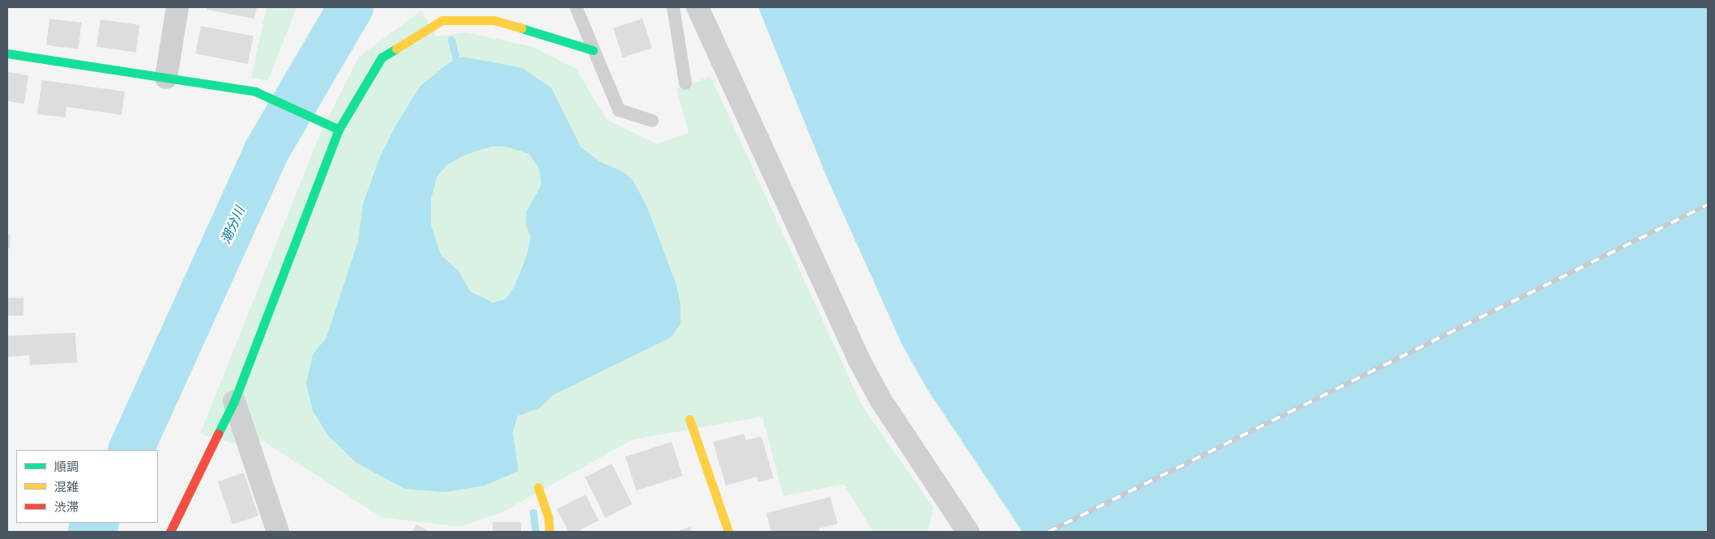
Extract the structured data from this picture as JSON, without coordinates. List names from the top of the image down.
{
  "water": ["潮分川"],
  "legend": ["順調", "混雑", "渋滞"]
}
